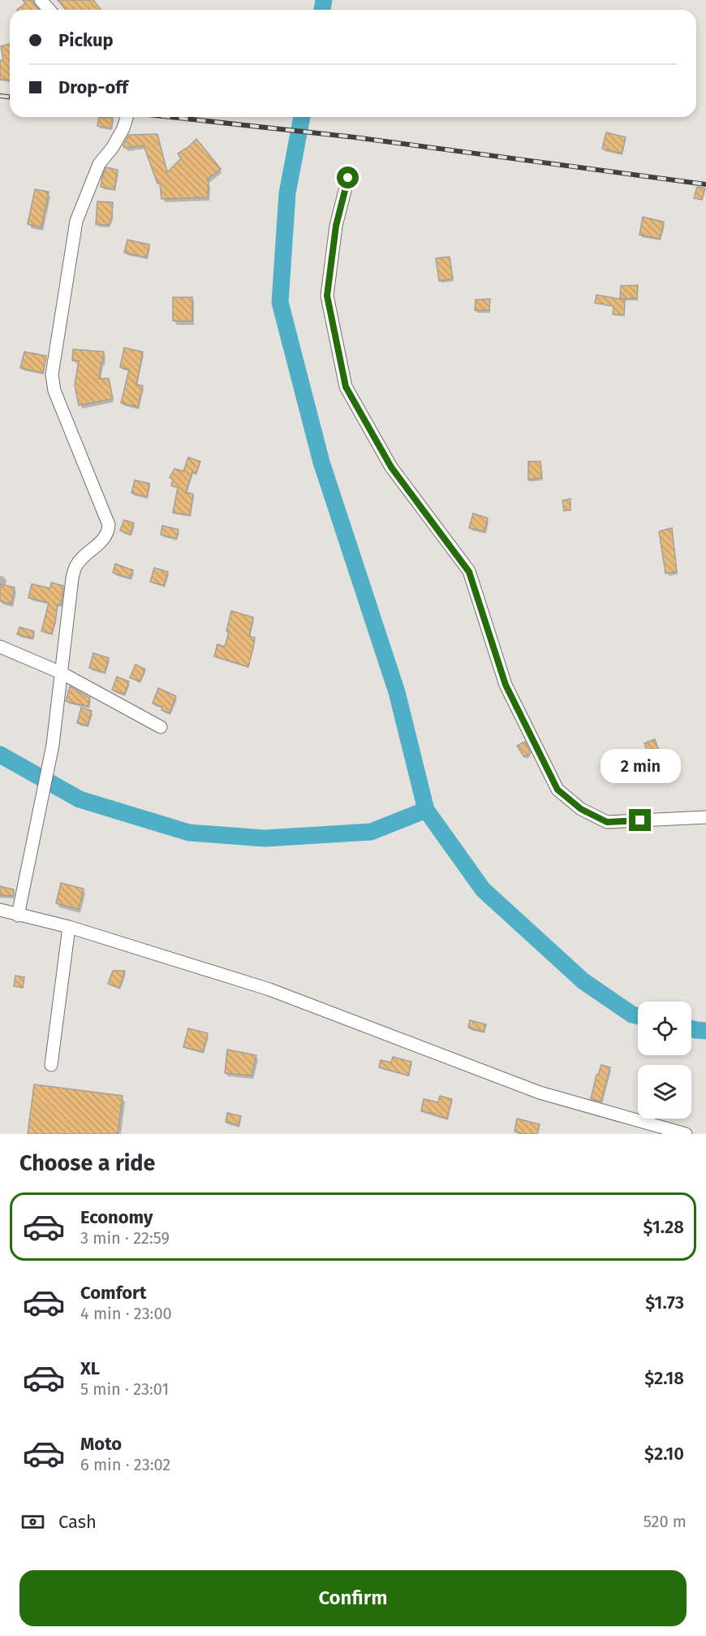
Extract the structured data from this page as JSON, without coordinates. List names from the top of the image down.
{
  "page": {
    "banner": ["Pickup", "Drop-off"],
    "bubble": "2 min",
    "heading": "Choose a ride",
    "list": [
      {
        "name": "Economy",
        "note": "3 min · 22:59",
        "value": "$1.28"
      },
      {
        "name": "Comfort",
        "note": "4 min · 23:00",
        "value": "$1.73"
      },
      {
        "name": "XL",
        "note": "5 min · 23:01",
        "value": "$2.18"
      },
      {
        "name": "Moto",
        "note": "6 min · 23:02",
        "value": "$2.10"
      }
    ],
    "pay": ["Cash", "520 m"],
    "buttons": "Confirm"
  }
}
